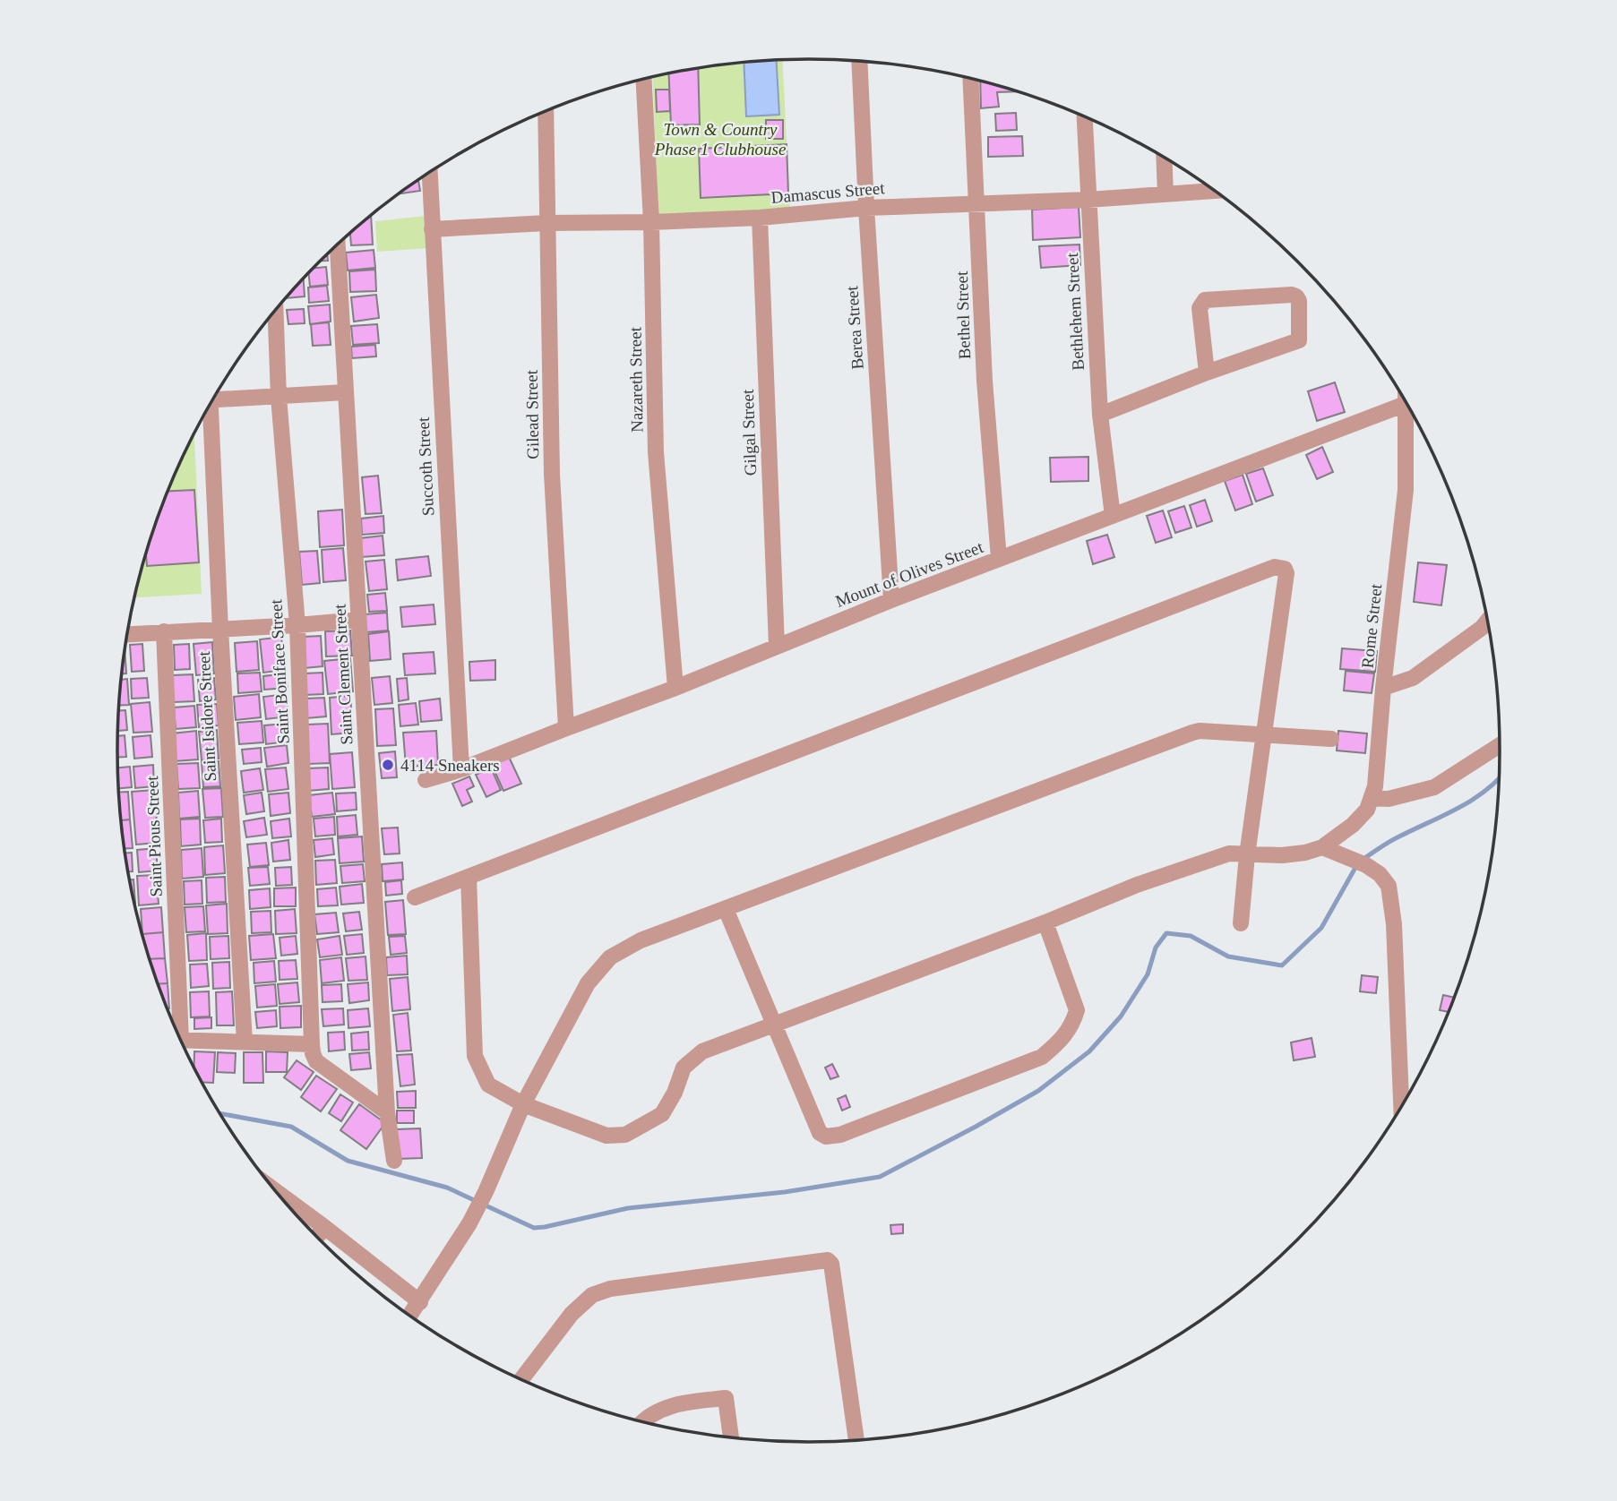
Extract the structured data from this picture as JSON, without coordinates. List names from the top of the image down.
{
  "streets": {
    "street": [
      "Damascus Street",
      "Bethlehem Street",
      "Bethel Street",
      "Berea Street",
      "Nazareth Street",
      "Gilead Street",
      "Gilgal Street",
      "Succoth Street",
      "Mount of Olives Street",
      "Rome Street",
      "Saint Boniface Street",
      "Saint Clement Street",
      "Saint Isidore Street",
      "Saint Pious Street"
    ]
  },
  "crossings": [
    ["Damascus Street", "Bethlehem Street"],
    ["Damascus Street", "Bethel Street"],
    ["Damascus Street", "Berea Street"],
    ["Damascus Street", "Nazareth Street"],
    ["Damascus Street", "Gilead Street"],
    ["Damascus Street", "Gilgal Street"],
    ["Damascus Street", "Succoth Street"],
    ["Bethlehem Street", "Mount of Olives Street"],
    ["Bethel Street", "Mount of Olives Street"],
    ["Berea Street", "Mount of Olives Street"],
    ["Nazareth Street", "Mount of Olives Street"],
    ["Gilead Street", "Mount of Olives Street"],
    ["Gilgal Street", "Mount of Olives Street"],
    ["Succoth Street", "Mount of Olives Street"],
    ["Mount of Olives Street", "Rome Street"]
  ],
  "parks": ["Town & Country Phase 1 Clubhouse"],
  "places": ["4114 Sneakers"]
}
